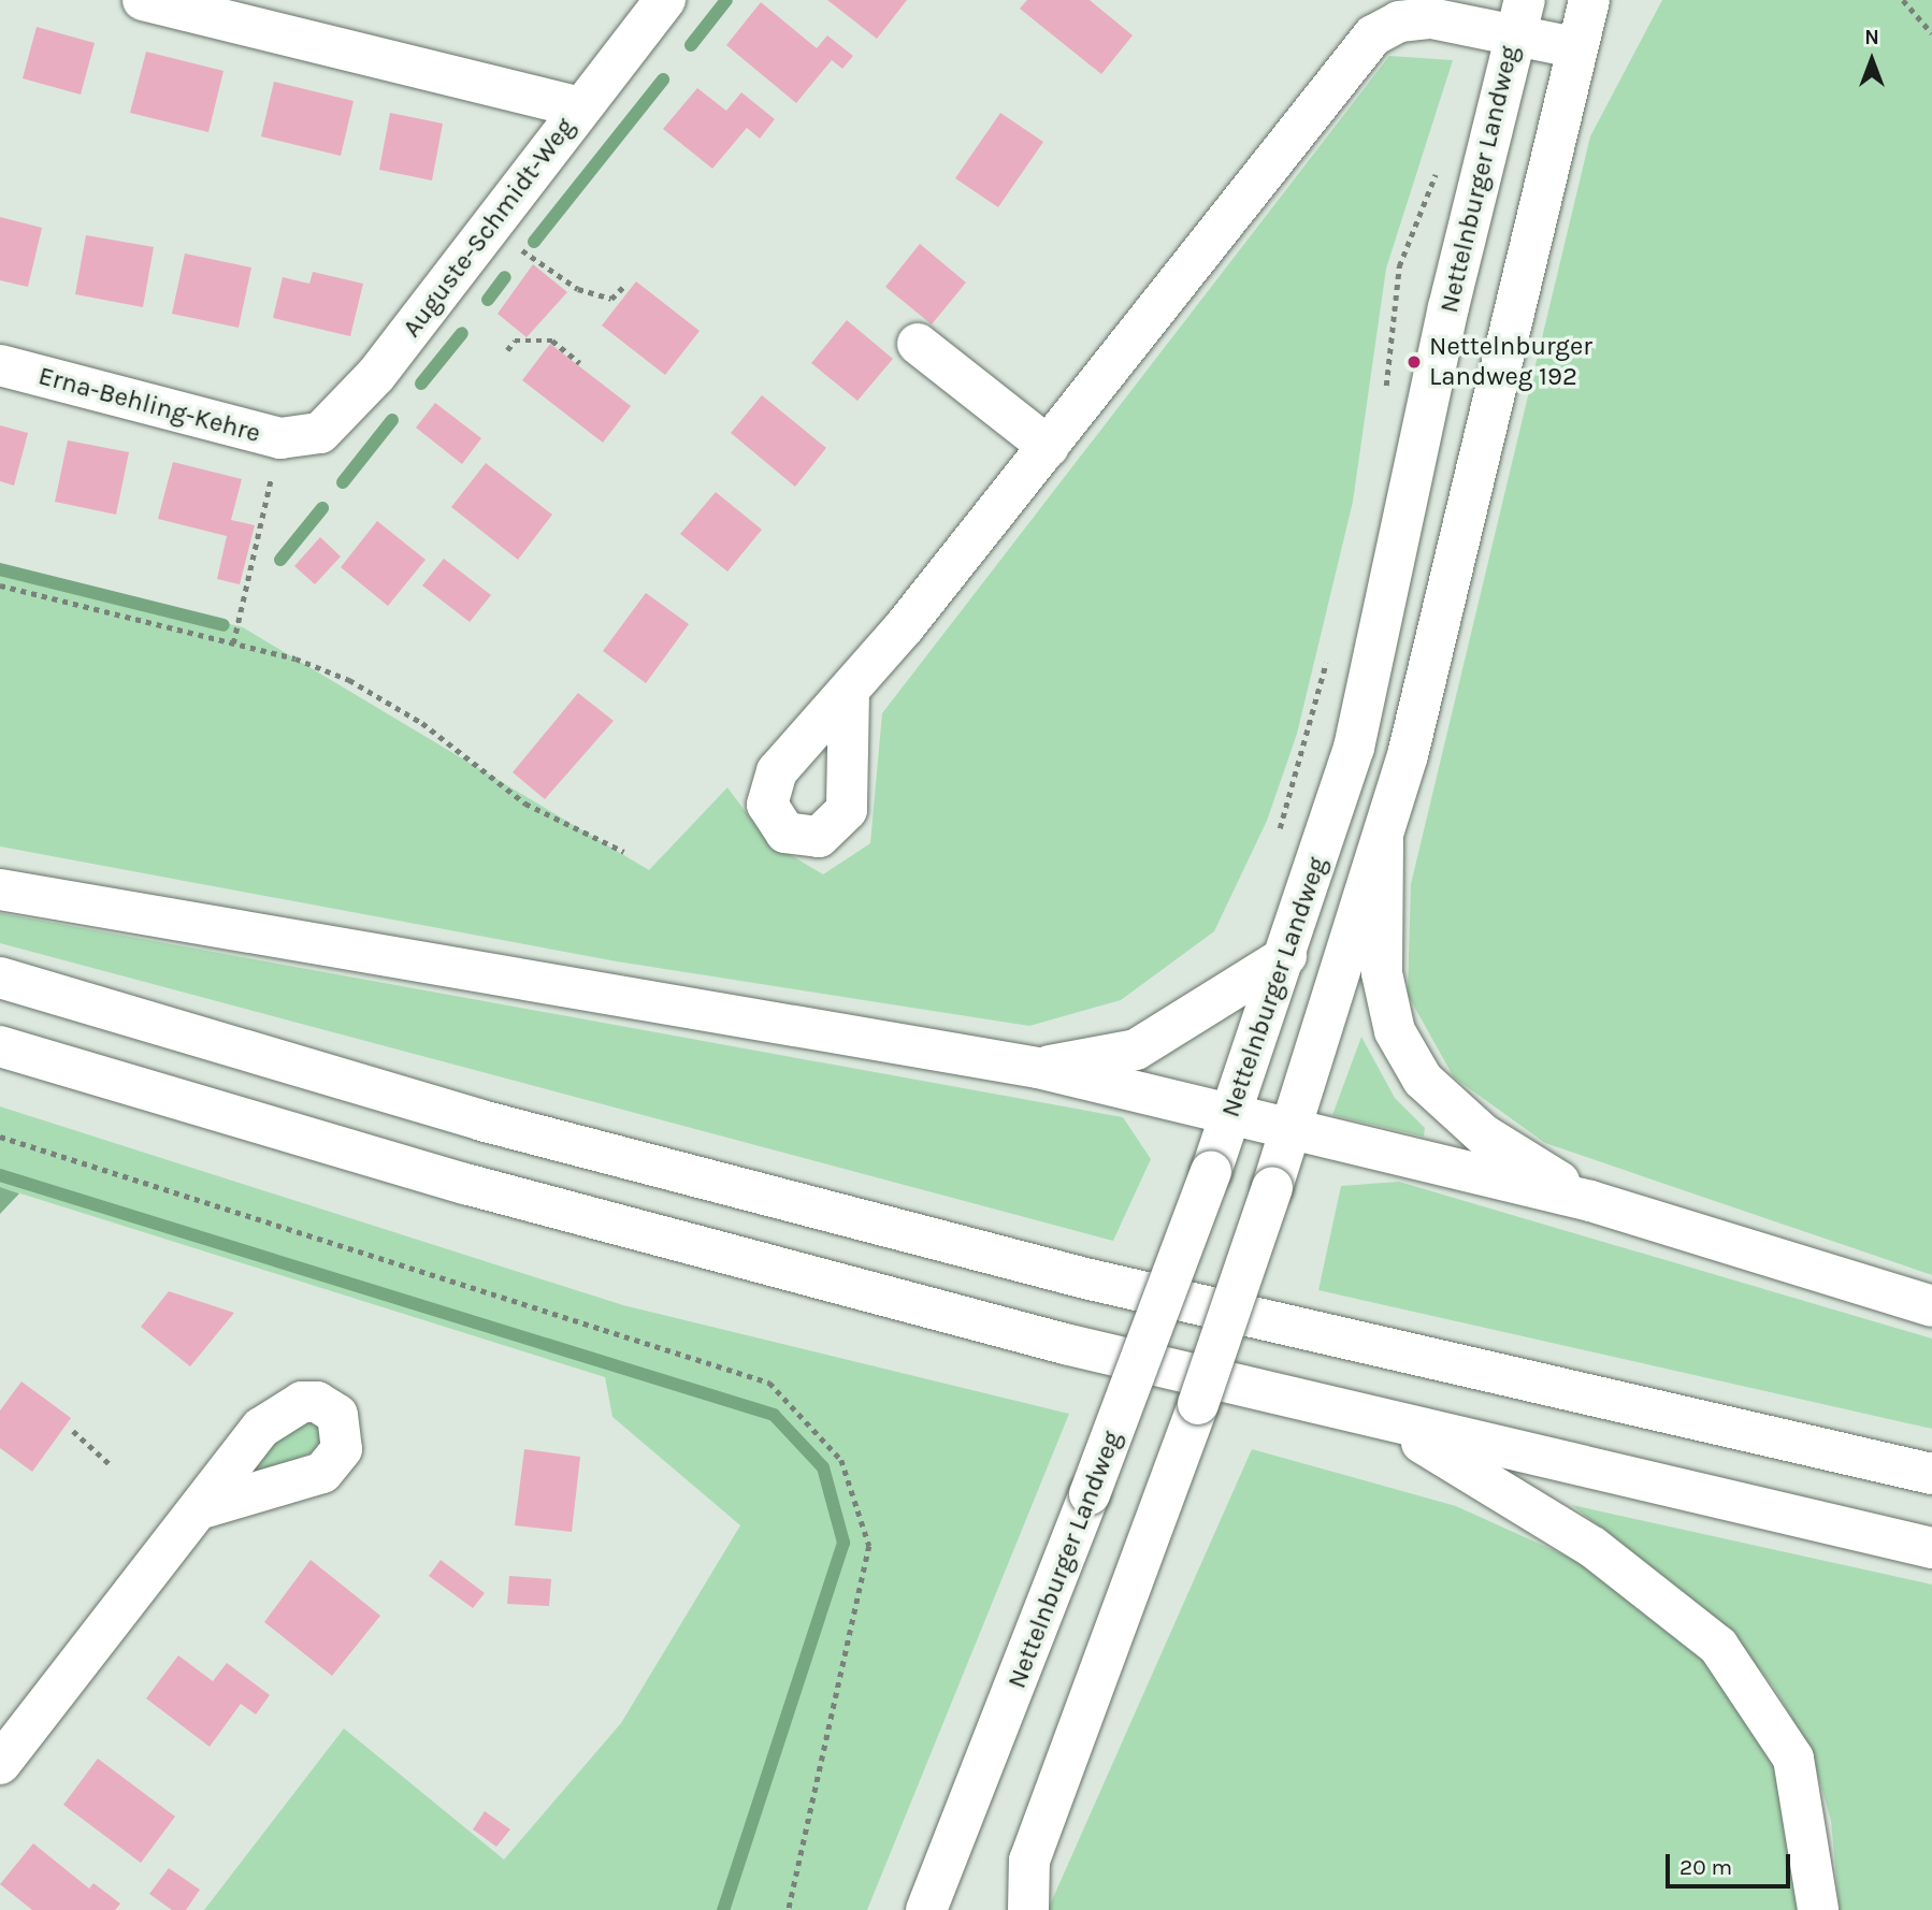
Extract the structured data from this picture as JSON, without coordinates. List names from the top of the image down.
{
  "streets": {
    "main road": ["Nettelnburger Landweg", "Auguste-Schmidt-Weg", "Erna-Behling-Kehre"]
  },
  "crossings": [
    ["Auguste-Schmidt-Weg", "Erna-Behling-Kehre"]
  ],
  "places": ["Nettelnburger Landweg 192"],
  "scale_bar": "20 m",
  "north": "top"
}
